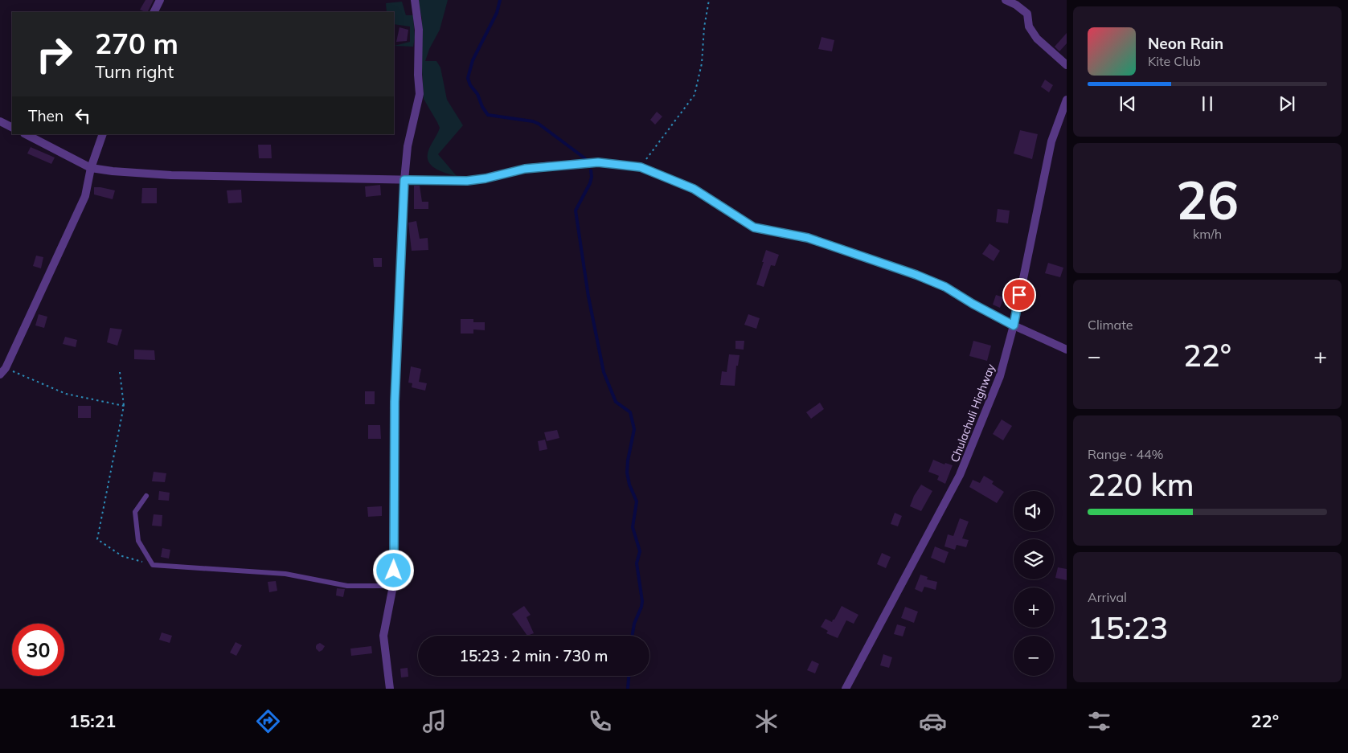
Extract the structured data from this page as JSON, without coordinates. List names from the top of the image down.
{
  "streets": {
    "street": ["Chulachuli Highway"]
  },
  "page": {
    "turn": ["270 m", "Turn right"],
    "song": ["Neon Rain", "Kite Club"],
    "then": "Then",
    "tile": [
      ["26", "km/h"],
      "Climate",
      ["Range · 44%", "220 km"],
      ["Arrival", "15:23"]
    ],
    "heat": ["−", "22°", "+"],
    "map_buttons": ["+", "−"],
    "limit": "30",
    "trip": "15:23 · 2 min · 730 m",
    "tabs": ["15:21", "22°"]
  }
}
